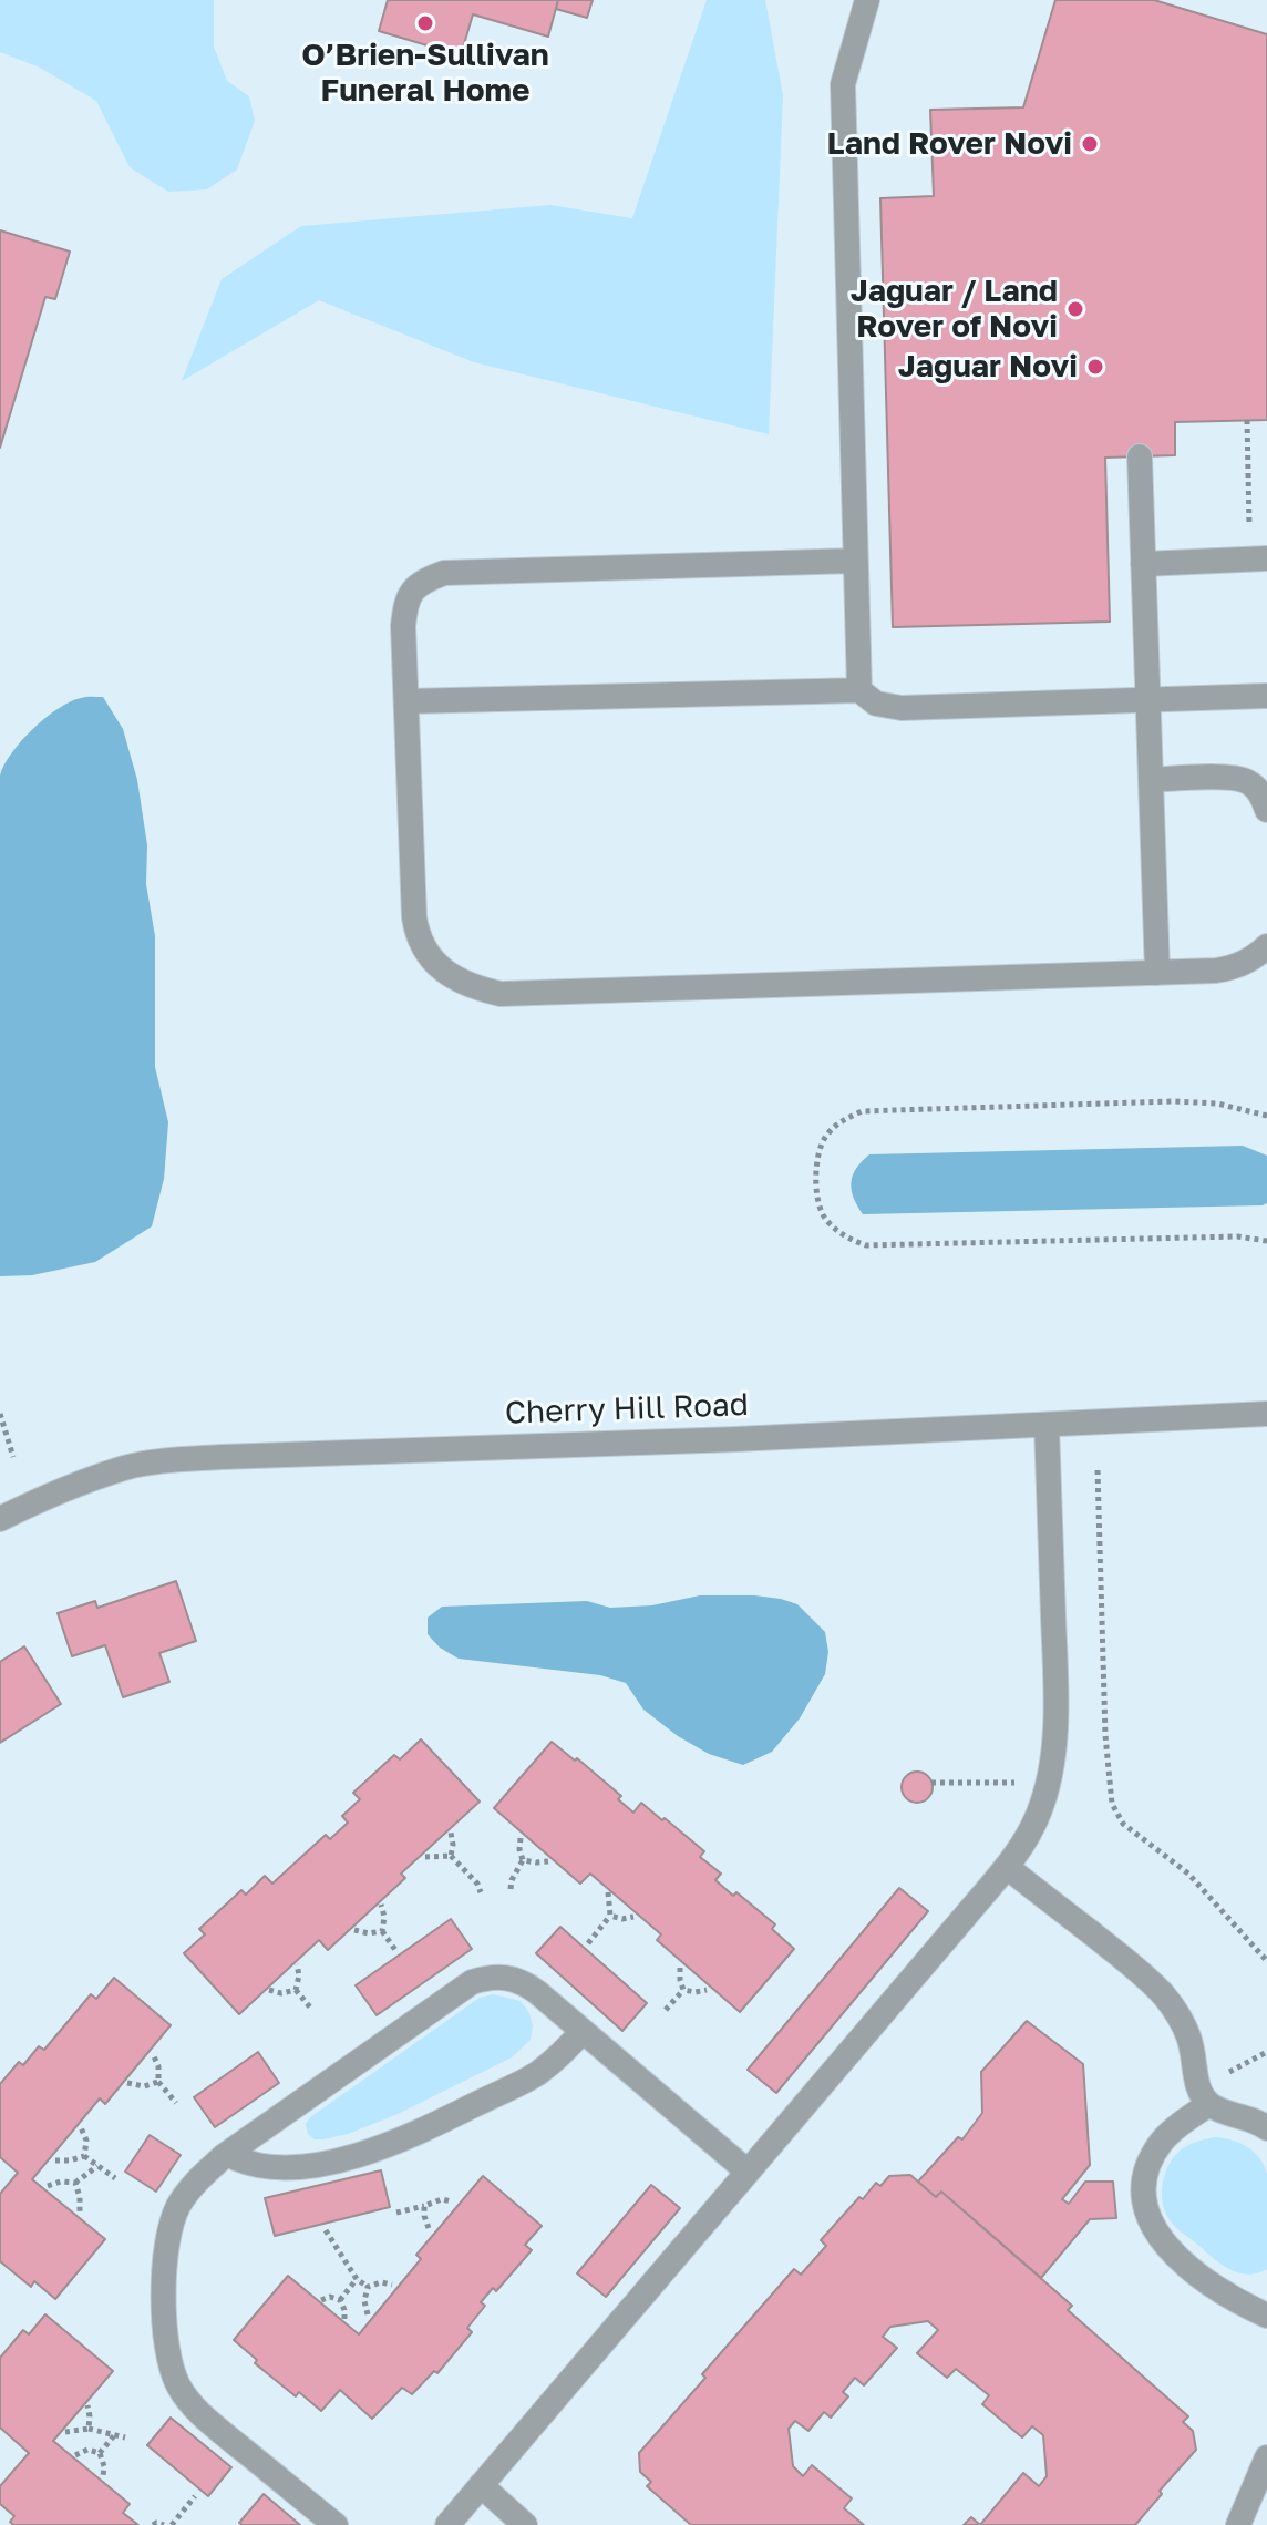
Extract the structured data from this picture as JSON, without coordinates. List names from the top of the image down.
{
  "streets": {
    "street": ["Cherry Hill Road"]
  },
  "places": [
    "O’Brien-Sullivan Funeral Home",
    "Land Rover Novi",
    "Jaguar / Land Rover of Novi",
    "Jaguar Novi"
  ]
}
